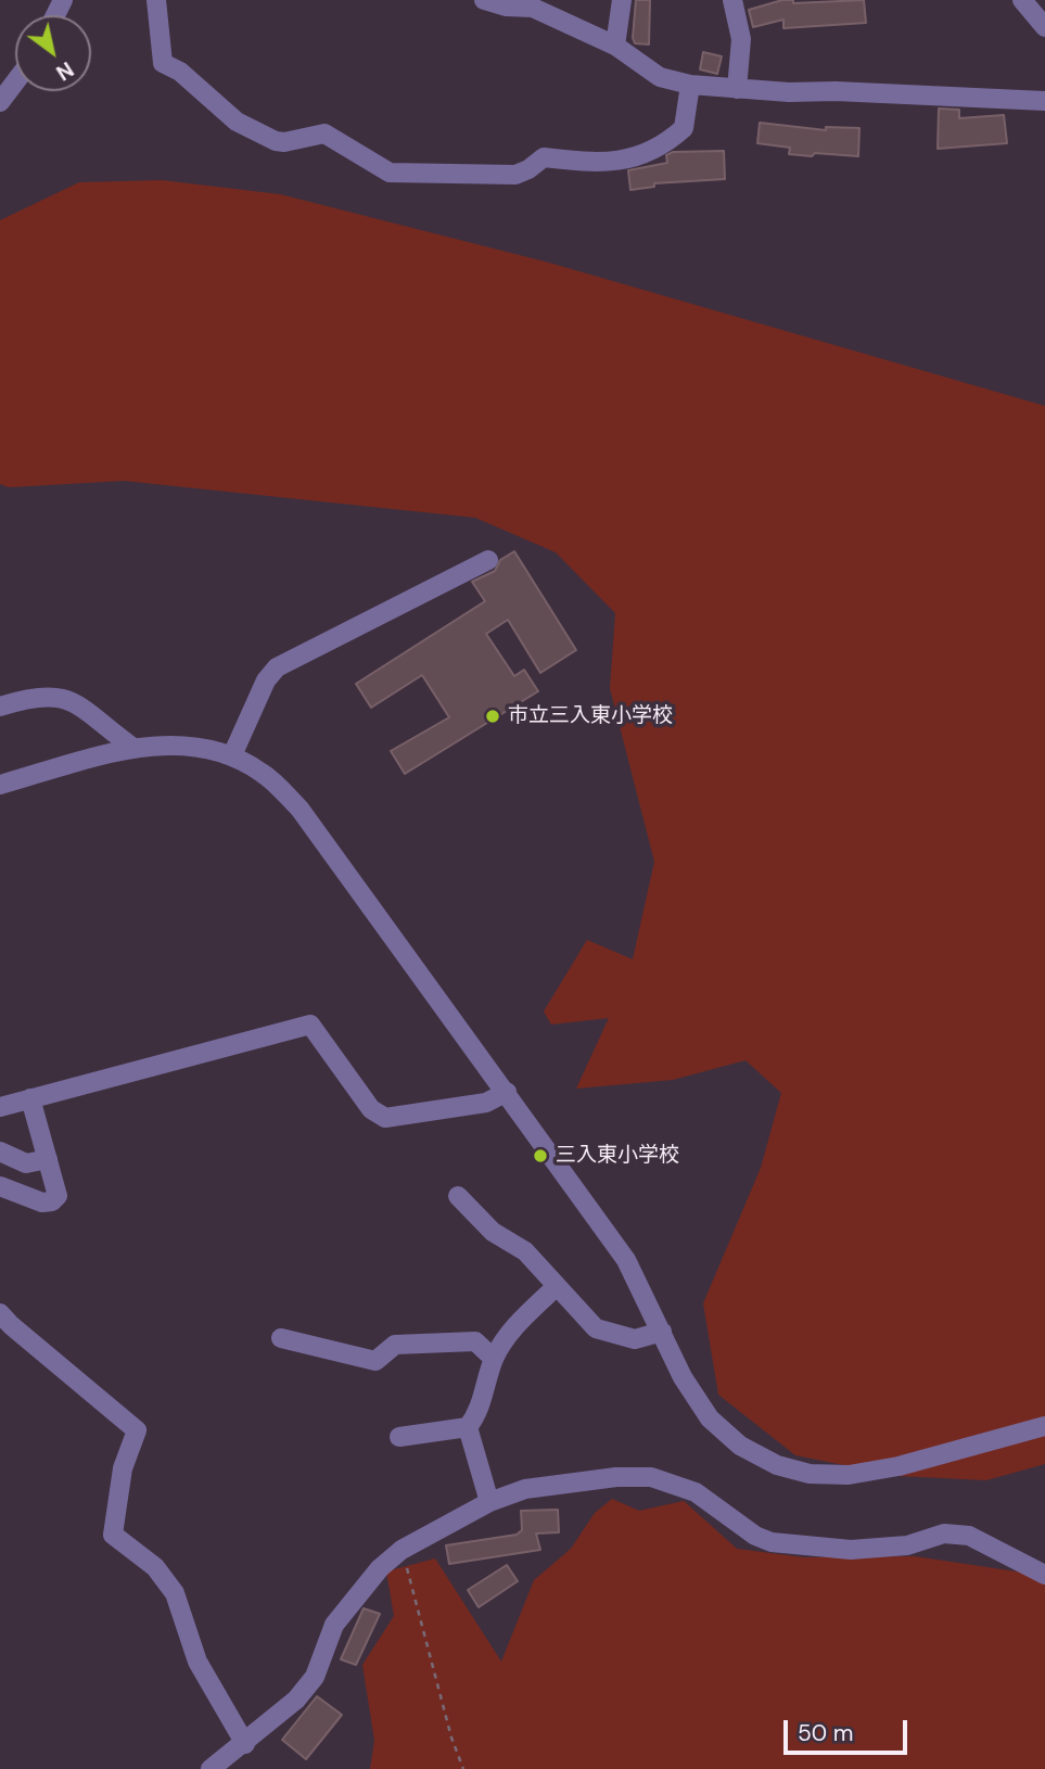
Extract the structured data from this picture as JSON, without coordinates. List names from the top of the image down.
{
  "places": ["市立三入東小学校", "三入東小学校"],
  "scale_bar": "50 m",
  "north": "bottom right"
}
